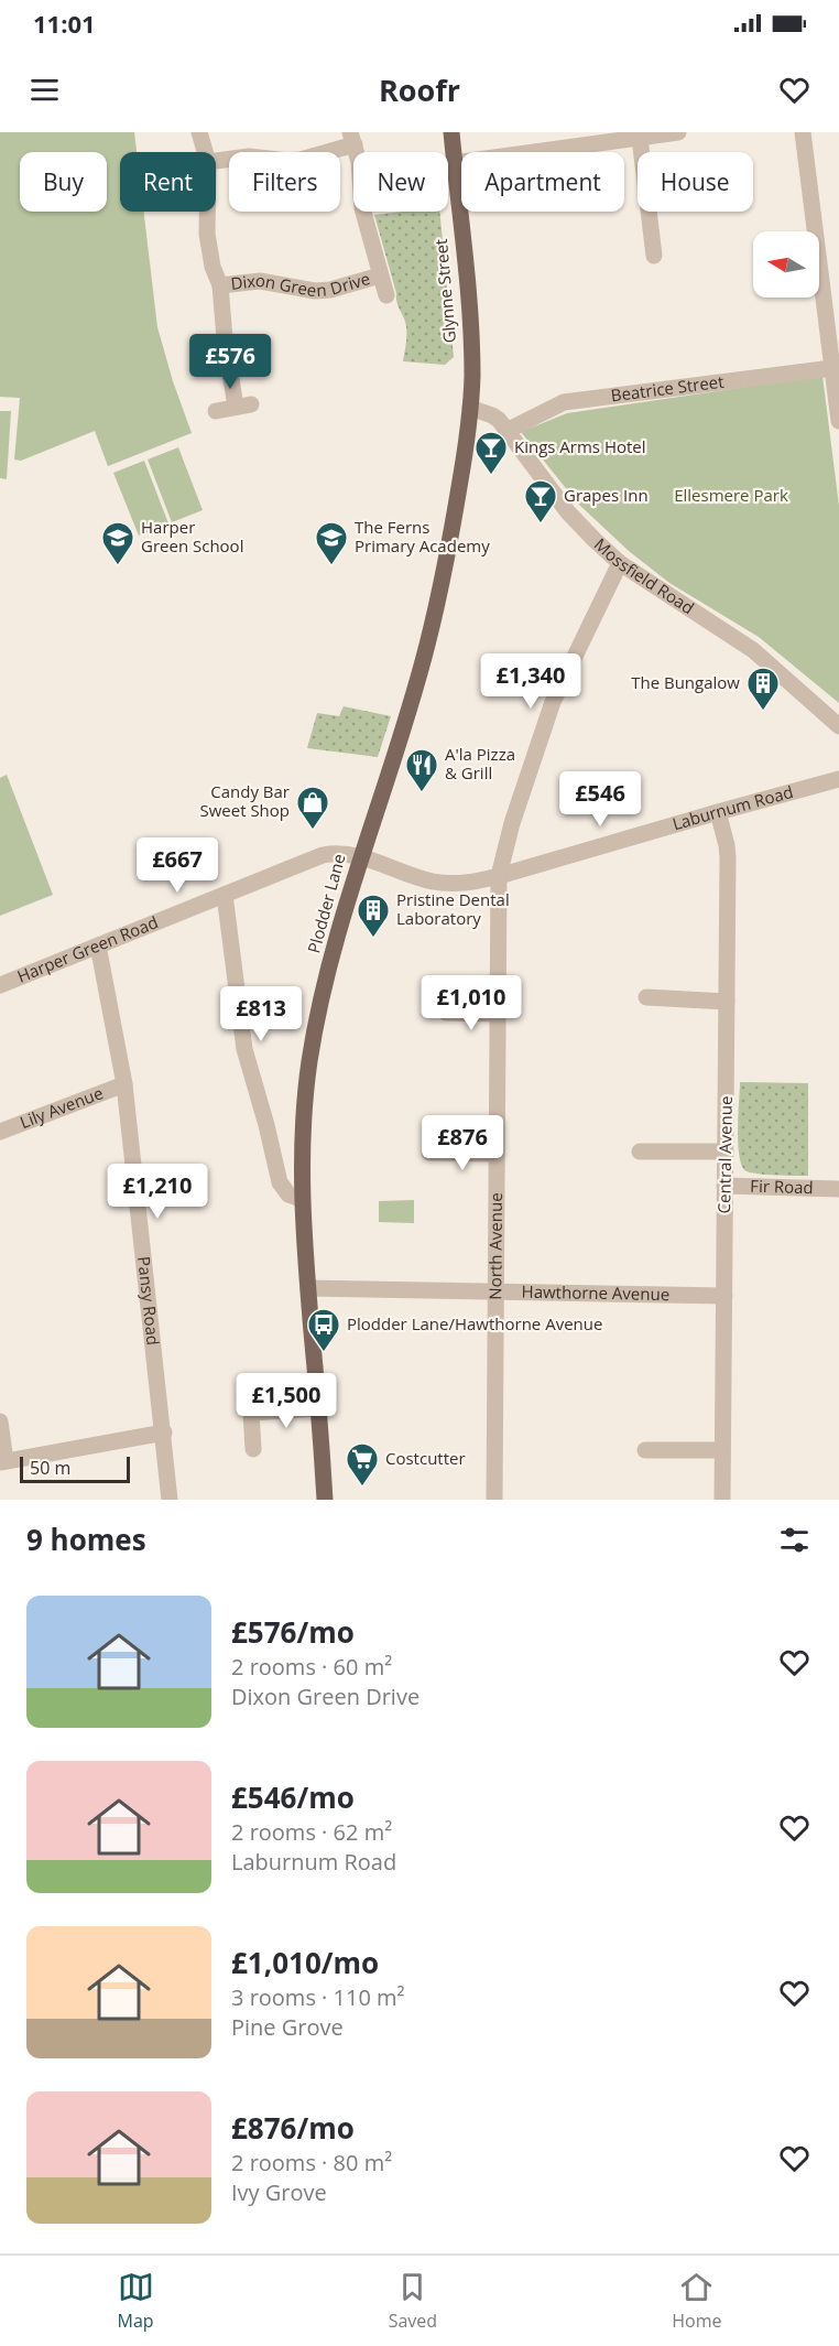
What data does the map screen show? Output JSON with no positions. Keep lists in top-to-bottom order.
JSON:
{
  "streets": {
    "main road": ["Glynne Street", "Plodder Lane"],
    "street": [
      "Dixon Green Drive",
      "Beatrice Street",
      "Mossfield Road",
      "Laburnum Road",
      "Harper Green Road",
      "Lily Avenue",
      "Central Avenue",
      "Fir Road",
      "North Avenue",
      "Hawthorne Avenue",
      "Pansy Road"
    ]
  },
  "crossings": [
    ["Glynne Street", "Mossfield Road"],
    ["Glynne Street", "Plodder Lane"],
    ["Beatrice Street", "Mossfield Road"],
    ["Mossfield Road", "Plodder Lane"],
    ["Mossfield Road", "North Avenue"],
    ["Laburnum Road", "Plodder Lane"],
    ["Laburnum Road", "Harper Green Road"],
    ["Laburnum Road", "Central Avenue"],
    ["Laburnum Road", "North Avenue"],
    ["Plodder Lane", "Harper Green Road"],
    ["Plodder Lane", "Hawthorne Avenue"],
    ["Harper Green Road", "Pansy Road"],
    ["Lily Avenue", "Pansy Road"],
    ["Central Avenue", "Fir Road"],
    ["Central Avenue", "Hawthorne Avenue"],
    ["North Avenue", "Hawthorne Avenue"]
  ],
  "parks": ["Ellesmere Park"],
  "places": {
    "bar": ["Kings Arms Hotel", "Grapes Inn"],
    "school or university": ["Harper Green School", "The Ferns Primary Academy"],
    "building": ["The Bungalow", "Pristine Dental Laboratory"],
    "restaurant": ["A'la Pizza & Grill"],
    "shop": ["Candy Bar Sweet Shop"],
    "bus stop": ["Plodder Lane/Hawthorne Avenue"],
    "supermarket": ["Costcutter"]
  },
  "scale_bar": "50 m",
  "north": "left",
  "page": {
    "status": "11:01",
    "header": "Roofr",
    "chip": [
      "Buy",
      "Rent",
      "Filters",
      "New",
      "Apartment",
      "House"
    ],
    "price": [
      "£576",
      "£1,340",
      "£546",
      "£667",
      "£1,010",
      "£813",
      "£876",
      "£1,210",
      "£1,500"
    ],
    "scale": "50 m",
    "heading": "9 homes",
    "list": [
      {
        "name": "£576/mo",
        "note": "2 rooms · 60 m² · Dixon Green Drive"
      },
      {
        "name": "£546/mo",
        "note": "2 rooms · 62 m² · Laburnum Road"
      },
      {
        "name": "£1,010/mo",
        "note": "3 rooms · 110 m² · Pine Grove"
      },
      {
        "name": "£876/mo",
        "note": "2 rooms · 80 m² · Ivy Grove"
      }
    ],
    "tabs": ["Map", "Saved", "Home"]
  }
}
